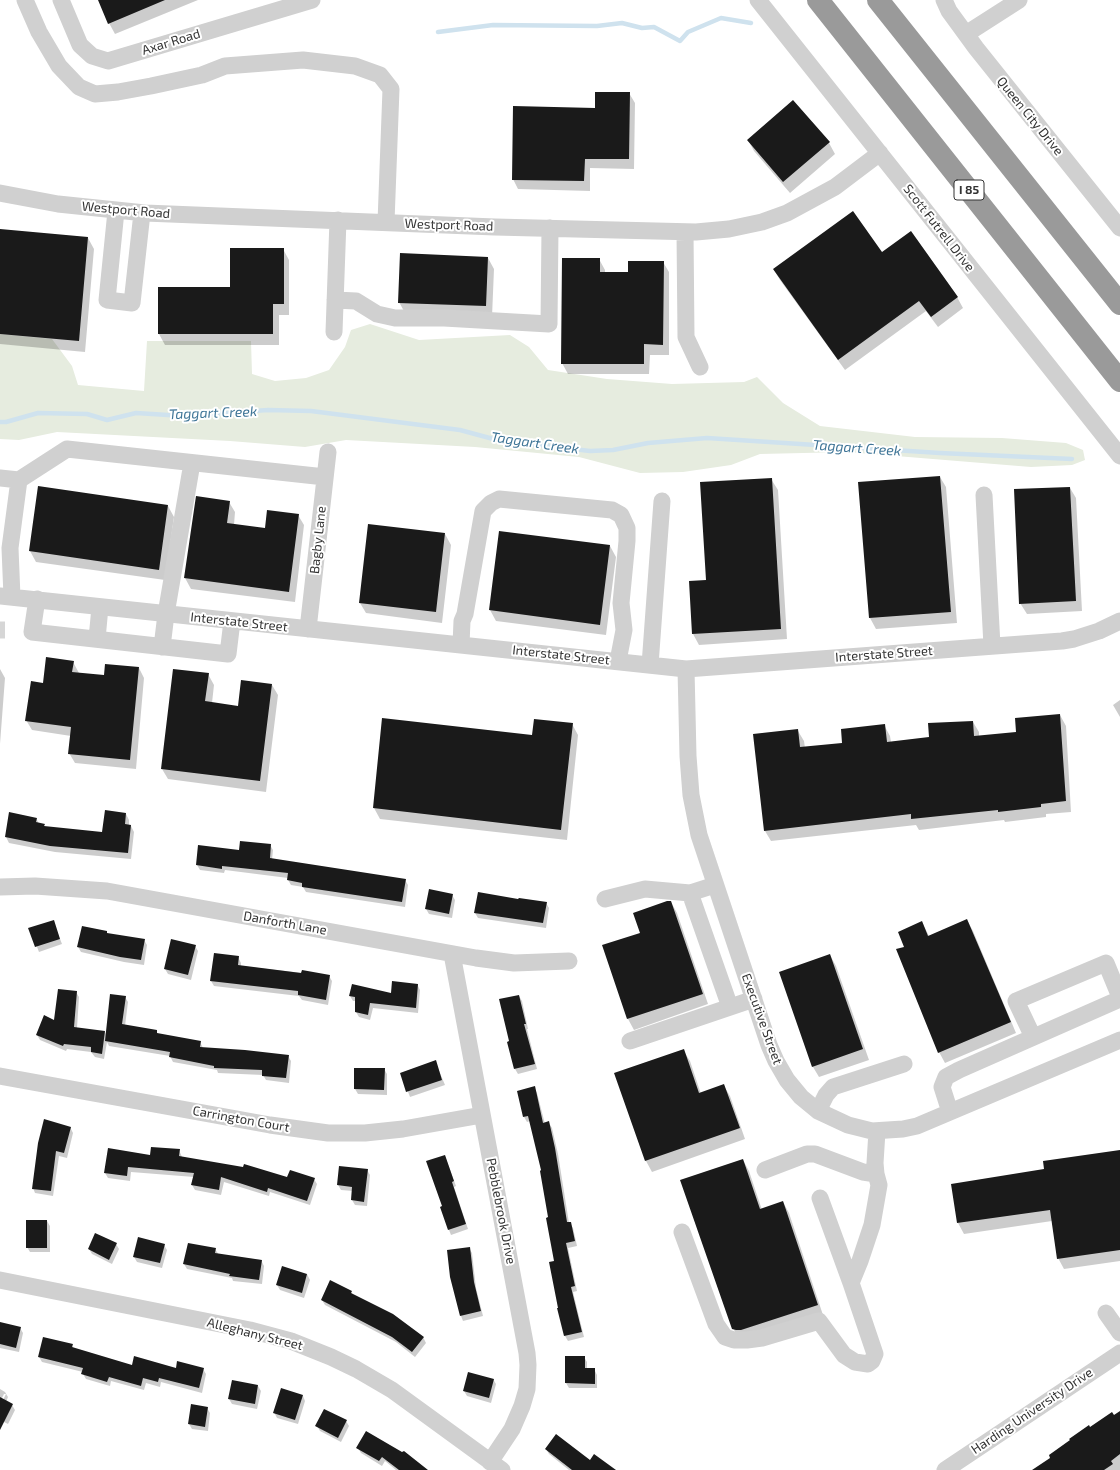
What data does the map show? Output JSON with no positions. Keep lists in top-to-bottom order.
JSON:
{
  "streets": {
    "highway": ["I 85"],
    "street": [
      "Axar Road",
      "Queen City Drive",
      "Westport Road",
      "Scott Futrell Drive",
      "Bagby Lane",
      "Interstate Street",
      "Danforth Lane",
      "Executive Street",
      "Carrington Court",
      "Pebblebrook Drive",
      "Alleghany Street",
      "Harding University Drive"
    ]
  },
  "crossings": [
    ["Westport Road", "Scott Futrell Drive"],
    ["Bagby Lane", "Interstate Street"],
    ["Interstate Street", "Executive Street"],
    ["Danforth Lane", "Pebblebrook Drive"],
    ["Carrington Court", "Pebblebrook Drive"],
    ["Pebblebrook Drive", "Alleghany Street"]
  ],
  "water": ["Taggart Creek"]
}
